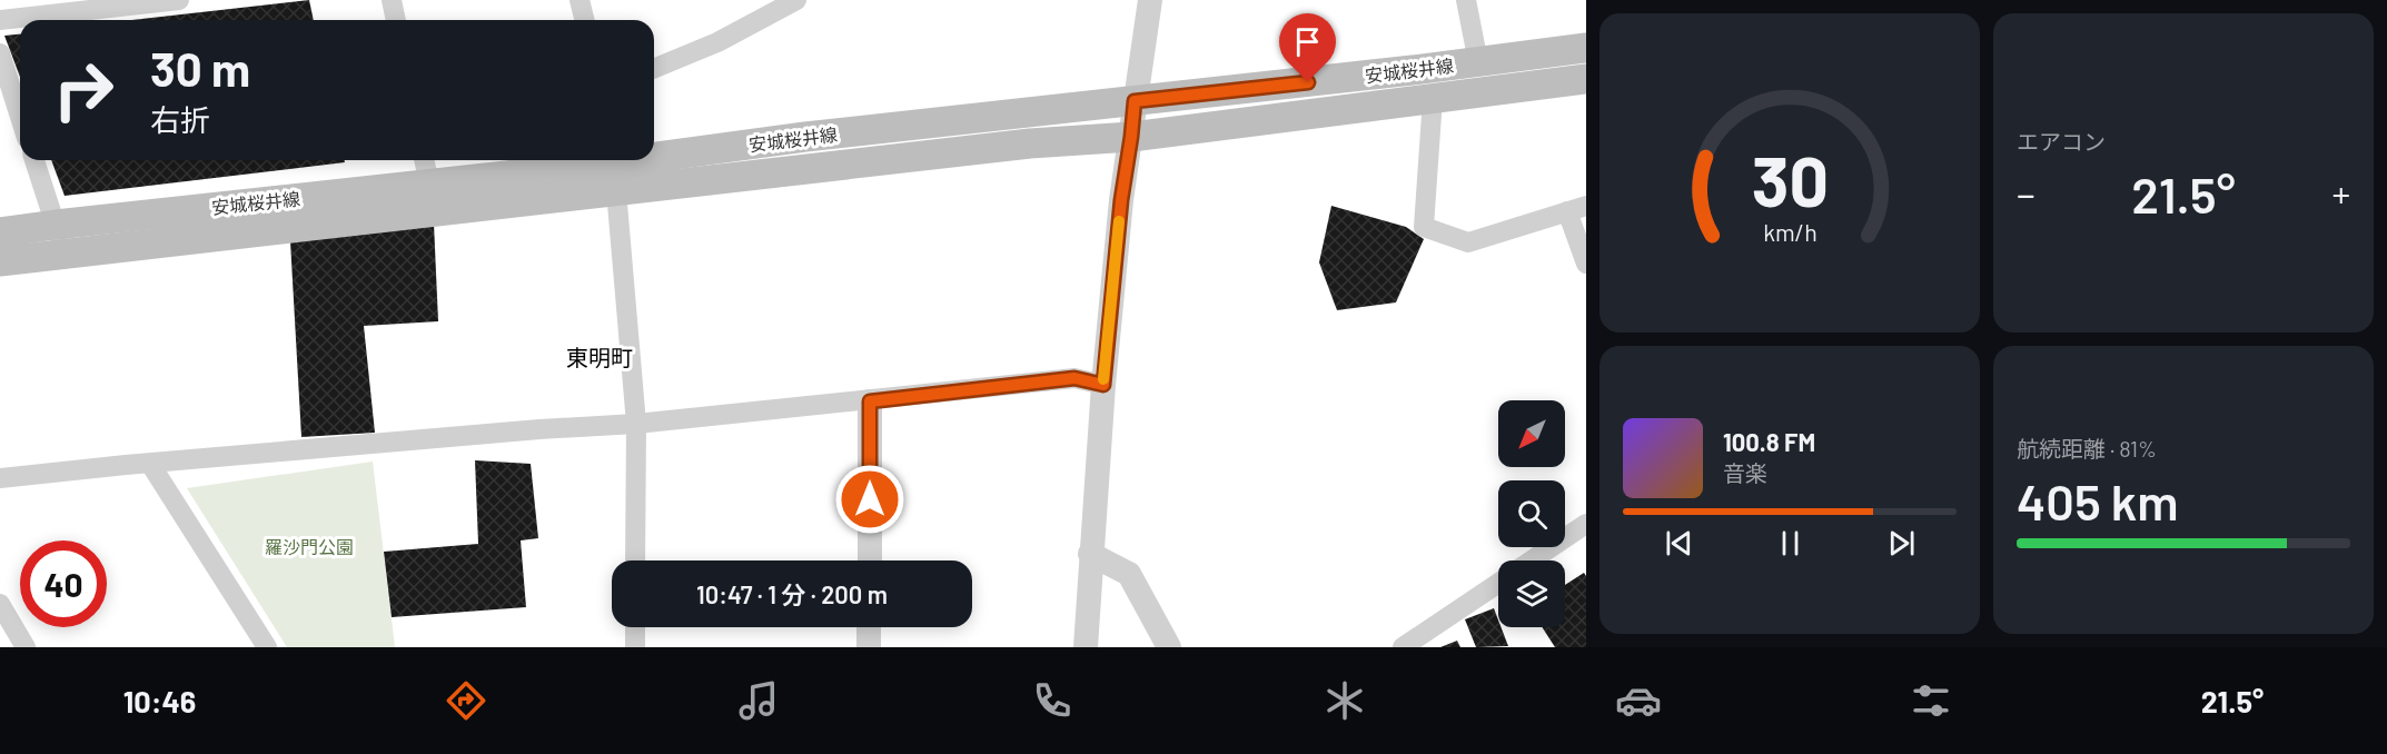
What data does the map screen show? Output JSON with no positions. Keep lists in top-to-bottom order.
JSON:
{
  "streets": {
    "main road": ["安城桜井線"]
  },
  "districts": ["東明町"],
  "parks": ["羅沙門公園"],
  "north": "bottom left",
  "page": {
    "tile": [
      "エアコン",
      ["航続距離 · 81%", "405 km"]
    ],
    "turn": ["30 m", "右折"],
    "heat": ["−", "21.5°", "+"],
    "song": ["100.8 FM", "音楽"],
    "limit": "40",
    "trip": "10:47 · 1 分 · 200 m",
    "tabs": ["10:46", "21.5°"],
    "gauge": ["30", "km/h"]
  }
}
